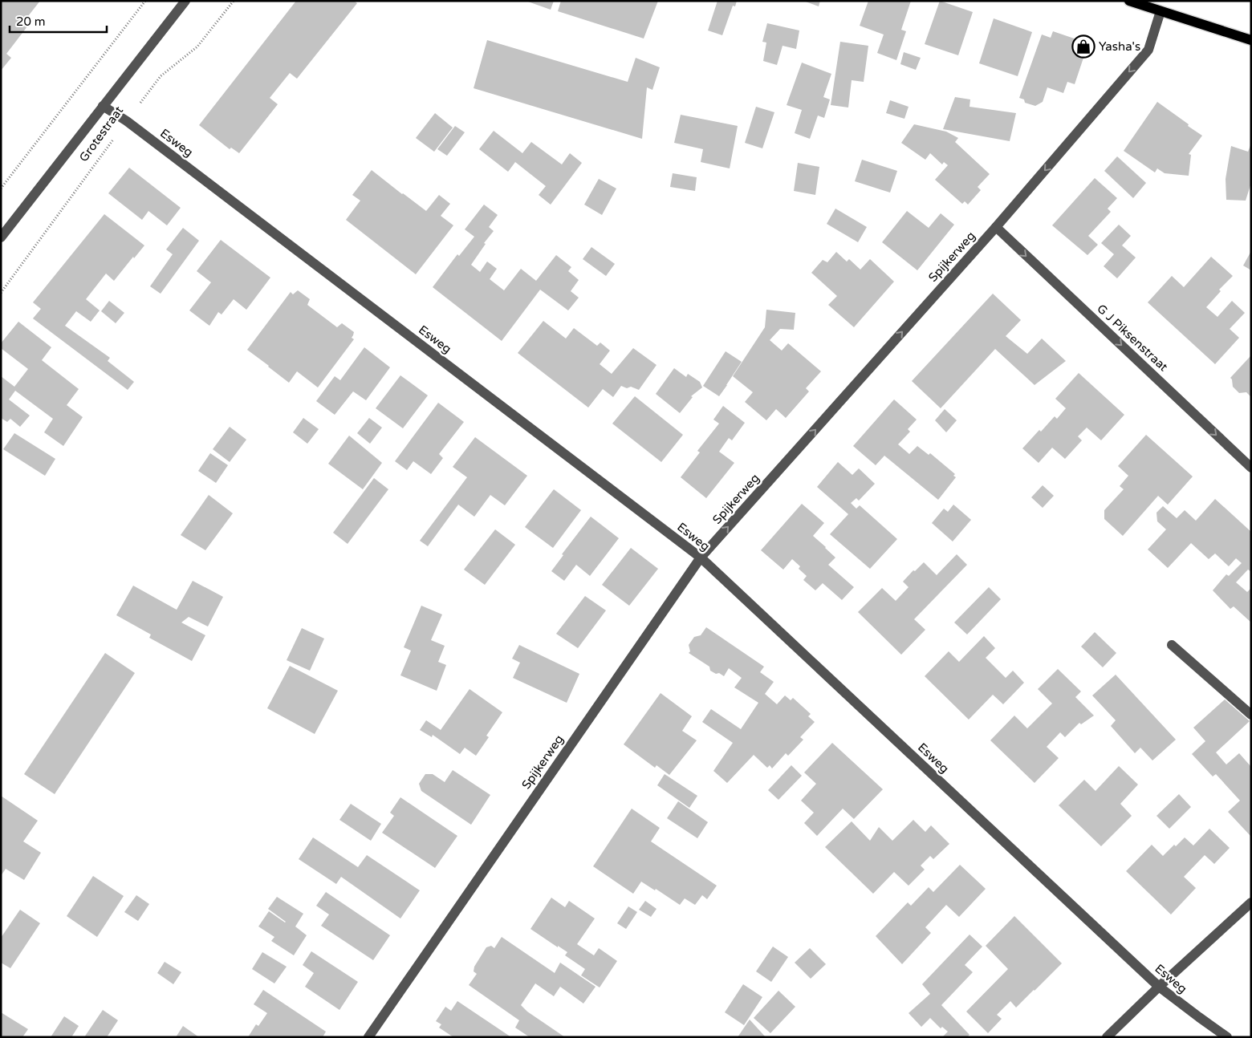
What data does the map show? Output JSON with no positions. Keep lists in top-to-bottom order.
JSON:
{
  "streets": {
    "street": [
      "Grotestraat",
      "Esweg",
      "Spijkerweg",
      "G J Piksenstraat"
    ]
  },
  "crossings": [
    ["Grotestraat", "Esweg"],
    ["Esweg", "Spijkerweg"],
    ["Spijkerweg", "G J Piksenstraat"]
  ],
  "one_way": ["G J Piksenstraat"],
  "places": {
    "shop": ["Yasha's"]
  },
  "scale_bar": "20 m"
}
